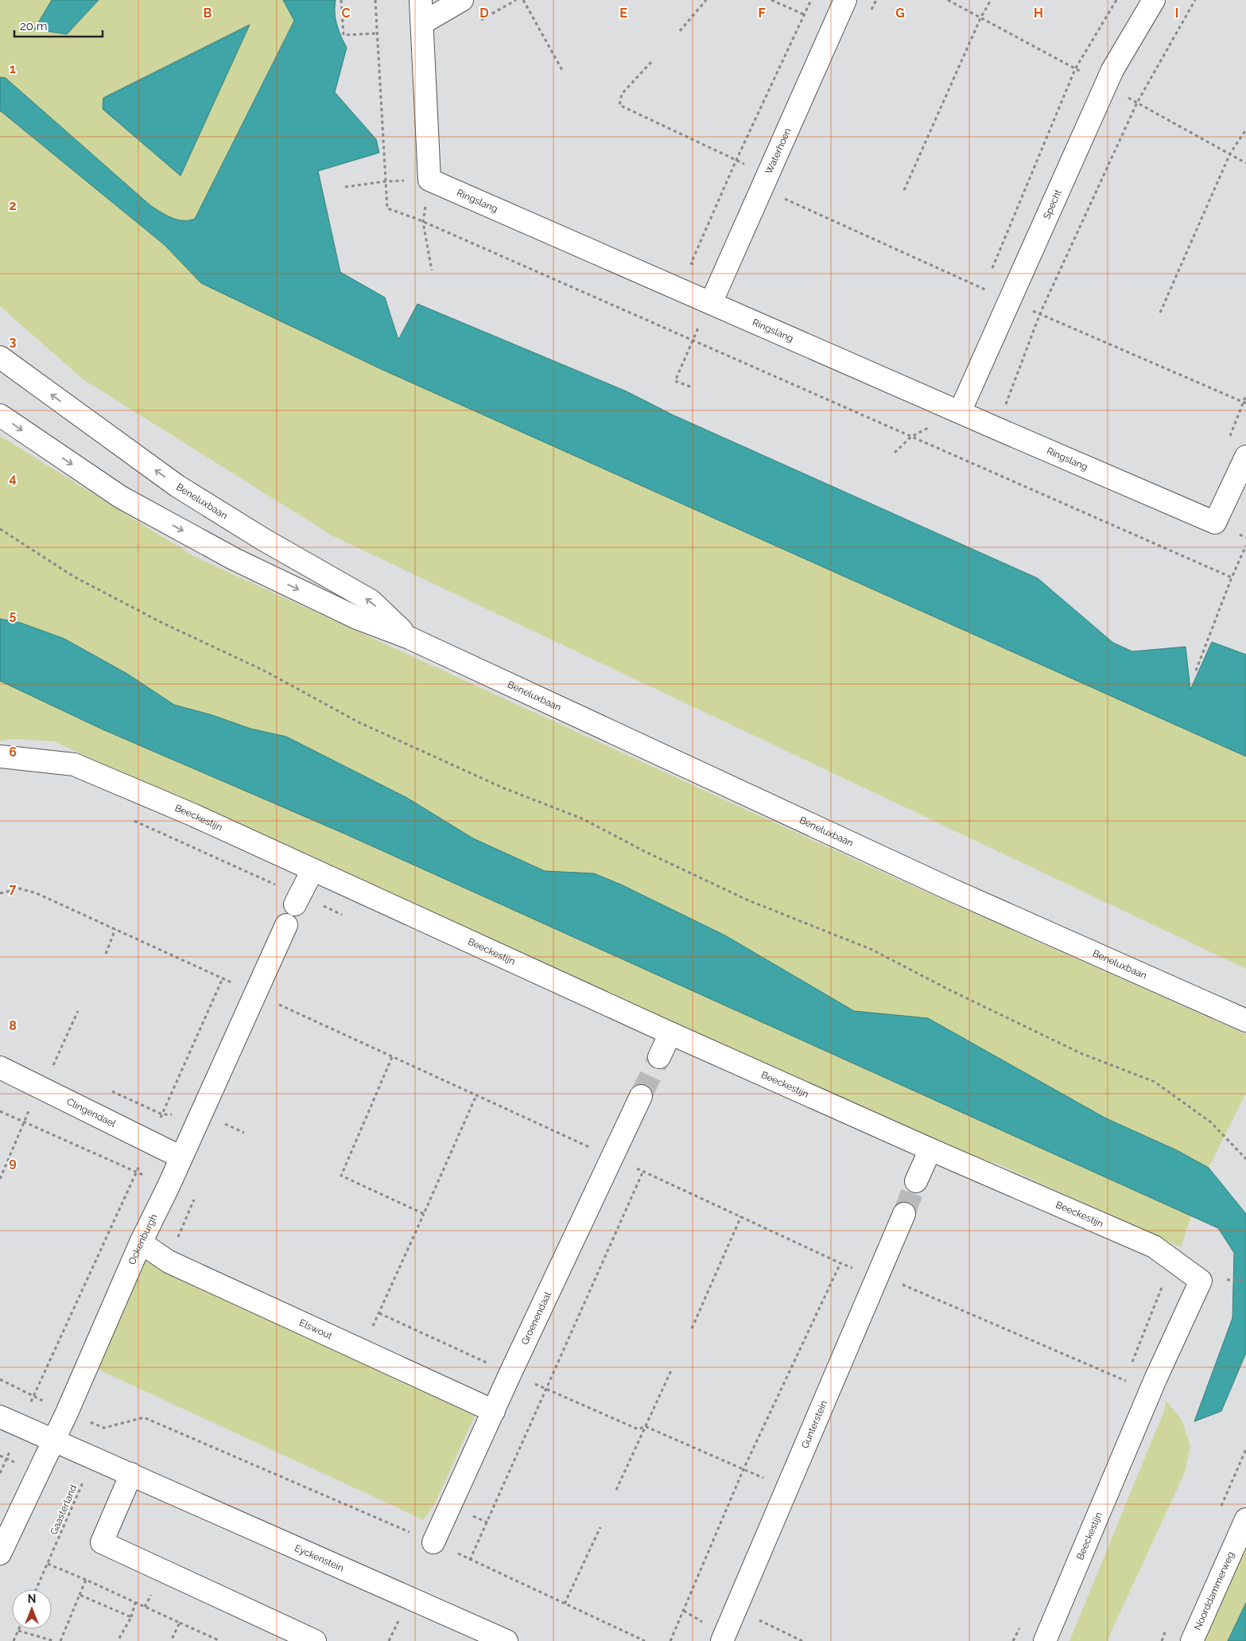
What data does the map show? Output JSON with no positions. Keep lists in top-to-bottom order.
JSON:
{
  "streets": {
    "street": [
      "Waterhoen",
      "Ringslang",
      "Specht",
      "Beneluxbaan",
      "Beeckestijn",
      "Clingendael",
      "Ockenburgh",
      "Groenendaal",
      "Elswout",
      "Gunterstein",
      "Eyckenstein",
      "Noorddammerweg"
    ],
    "path": ["Gaasterland"]
  },
  "crossings": [
    ["Waterhoen", "Ringslang"],
    ["Ringslang", "Specht"],
    ["Clingendael", "Ockenburgh"],
    ["Ockenburgh", "Elswout"],
    ["Ockenburgh", "Eyckenstein"],
    ["Groenendaal", "Elswout"],
    ["Gaasterland", "Eyckenstein"]
  ],
  "scale_bar": "20 m",
  "north": "top",
  "grid": {
    "columns": [
      "B",
      "C",
      "D",
      "E",
      "F",
      "G",
      "H",
      "I"
    ],
    "rows": [
      "1",
      "2",
      "3",
      "4",
      "5",
      "6",
      "7",
      "8",
      "9"
    ]
  }
}
